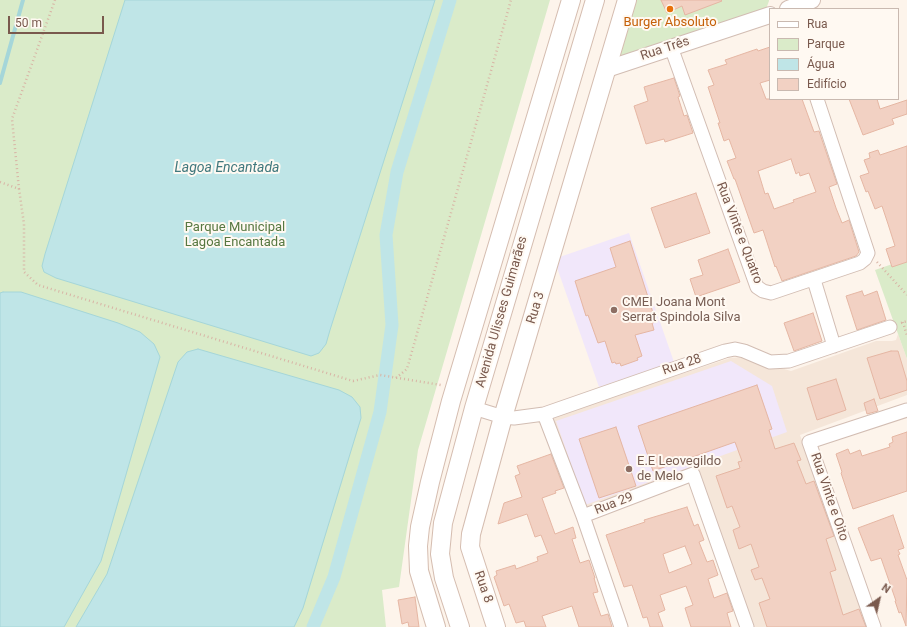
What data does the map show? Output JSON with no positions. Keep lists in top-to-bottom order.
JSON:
{
  "streets": {
    "main road": ["Rua 3", "Avenida Ulisses Guimarães", "Rua 8"],
    "street": [
      "Rua Três",
      "Rua Vinte e Quatro",
      "Rua 28",
      "Rua Vinte e Oito",
      "Rua 29"
    ]
  },
  "crossings": [
    ["Rua Três", "Rua Vinte e Quatro"],
    ["Rua Três", "Rua 3"],
    ["Rua 3", "Rua 28"],
    ["Rua 3", "Rua 8"],
    ["Avenida Ulisses Guimarães", "Rua 28"]
  ],
  "water": ["Lagoa Encantada"],
  "parks": ["Parque Municipal Lagoa Encantada"],
  "places": ["Burger Absoluto", "CMEI Joana Mont Serrat Spindola Silva", "E.E Leovegildo de Melo"],
  "legend": [
    "Rua",
    "Parque",
    "Água",
    "Edifício"
  ],
  "scale_bar": "50 m",
  "north": "top right"
}
